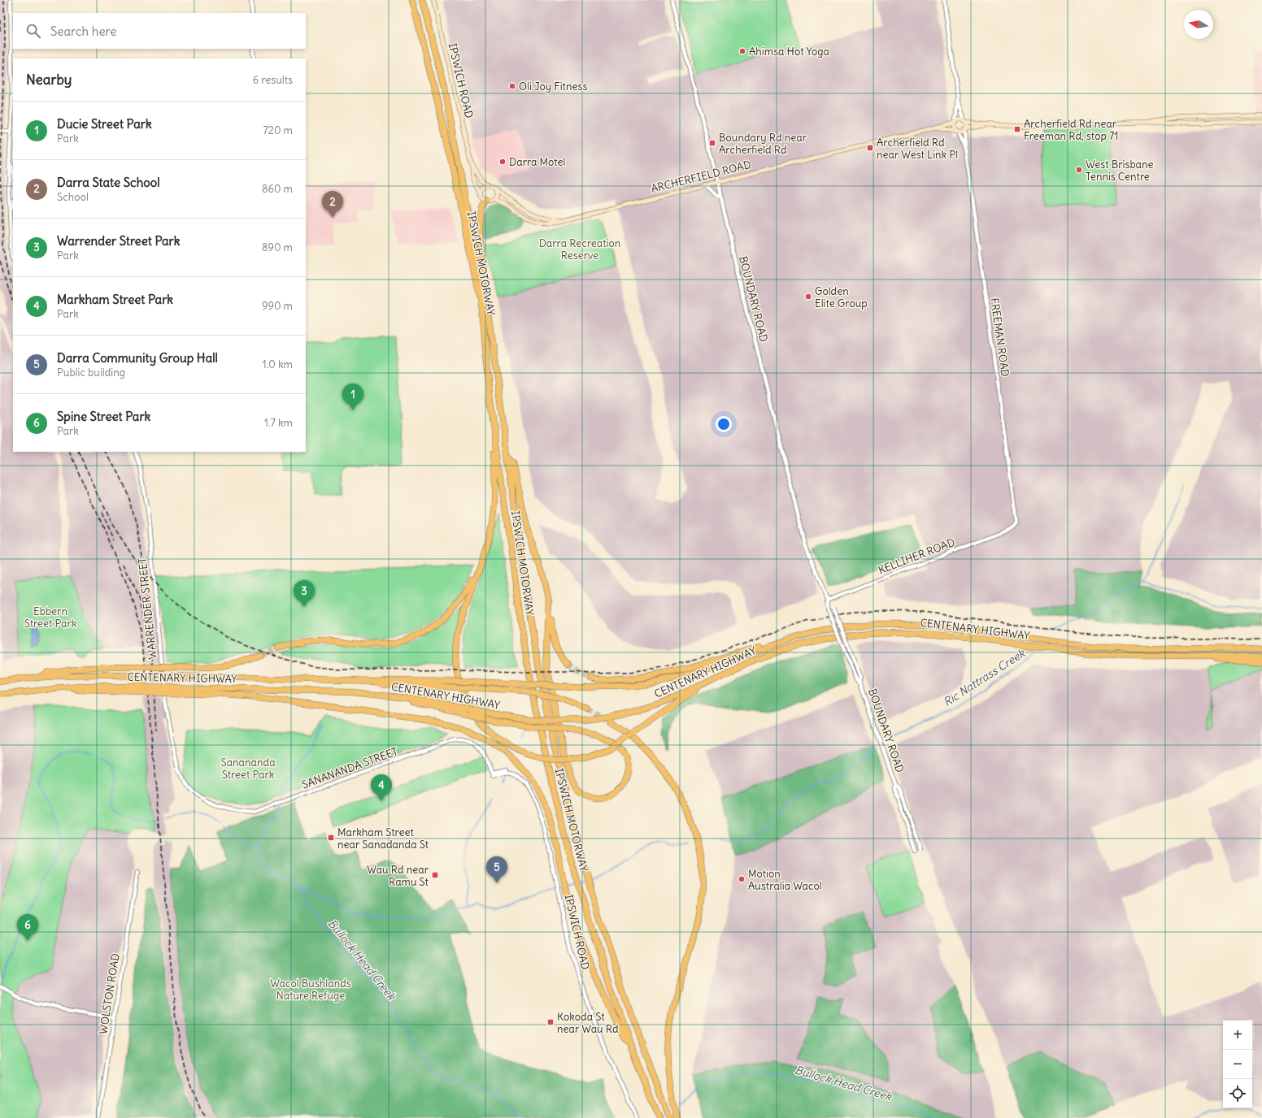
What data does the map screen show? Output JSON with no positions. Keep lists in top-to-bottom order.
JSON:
{
  "streets": {
    "highway": ["IPSWICH MOTORWAY", "CENTENARY HIGHWAY"],
    "main road": ["IPSWICH ROAD", "ARCHERFIELD ROAD"],
    "street": [
      "BOUNDARY ROAD",
      "FREEMAN ROAD",
      "KELLIHER ROAD",
      "WARRENDER STREET",
      "SANANANDA STREET",
      "WOLSTON ROAD"
    ]
  },
  "crossings": [
    ["IPSWICH ROAD", "ARCHERFIELD ROAD"],
    ["IPSWICH ROAD", "SANANANDA STREET"],
    ["ARCHERFIELD ROAD", "BOUNDARY ROAD"],
    ["ARCHERFIELD ROAD", "FREEMAN ROAD"],
    ["BOUNDARY ROAD", "KELLIHER ROAD"],
    ["FREEMAN ROAD", "KELLIHER ROAD"],
    ["WARRENDER STREET", "SANANANDA STREET"]
  ],
  "water": ["Ric Nattrass Creek", "Bullock Head Creek"],
  "parks": [
    "Darra Recreation Reserve",
    "Ebbern Street Park",
    "Sanananda Street Park",
    "Wacol Bushlands Nature Refuge"
  ],
  "places": {
    "other": [
      "Ahimsa Hot Yoga",
      "Oli Joy Fitness",
      "Darra Motel",
      "West Brisbane Tennis Centre",
      "Golden Elite Group",
      "Motion Australia Wacol"
    ],
    "transit": [
      "Archerfield Rd near Freeman Rd, stop 71",
      "Boundary Rd near Archerfield Rd",
      "Archerfield Rd near West Link Pl",
      "Markham Street near Sanadanda St",
      "Wau Rd near Ramu St",
      "Kokoda St near Wau Rd"
    ]
  },
  "north": "left",
  "page": {
    "search": "Search here",
    "heading": ["Nearby", "6 results"],
    "list": [
      {
        "mark": "1",
        "name": "Ducie Street Park",
        "note": "Park",
        "value": "720 m"
      },
      {
        "mark": "2",
        "name": "Darra State School",
        "note": "School",
        "value": "860 m"
      },
      {
        "mark": "3",
        "name": "Warrender Street Park",
        "note": "Park",
        "value": "890 m"
      },
      {
        "mark": "4",
        "name": "Markham Street Park",
        "note": "Park",
        "value": "990 m"
      },
      {
        "mark": "5",
        "name": "Darra Community Group Hall",
        "note": "Public building",
        "value": "1.0 km"
      },
      {
        "mark": "6",
        "name": "Spine Street Park",
        "note": "Park",
        "value": "1.7 km"
      }
    ],
    "pins": [
      "2",
      "1",
      "3",
      "4",
      "5",
      "6"
    ],
    "map_buttons": ["+", "−"]
  }
}
